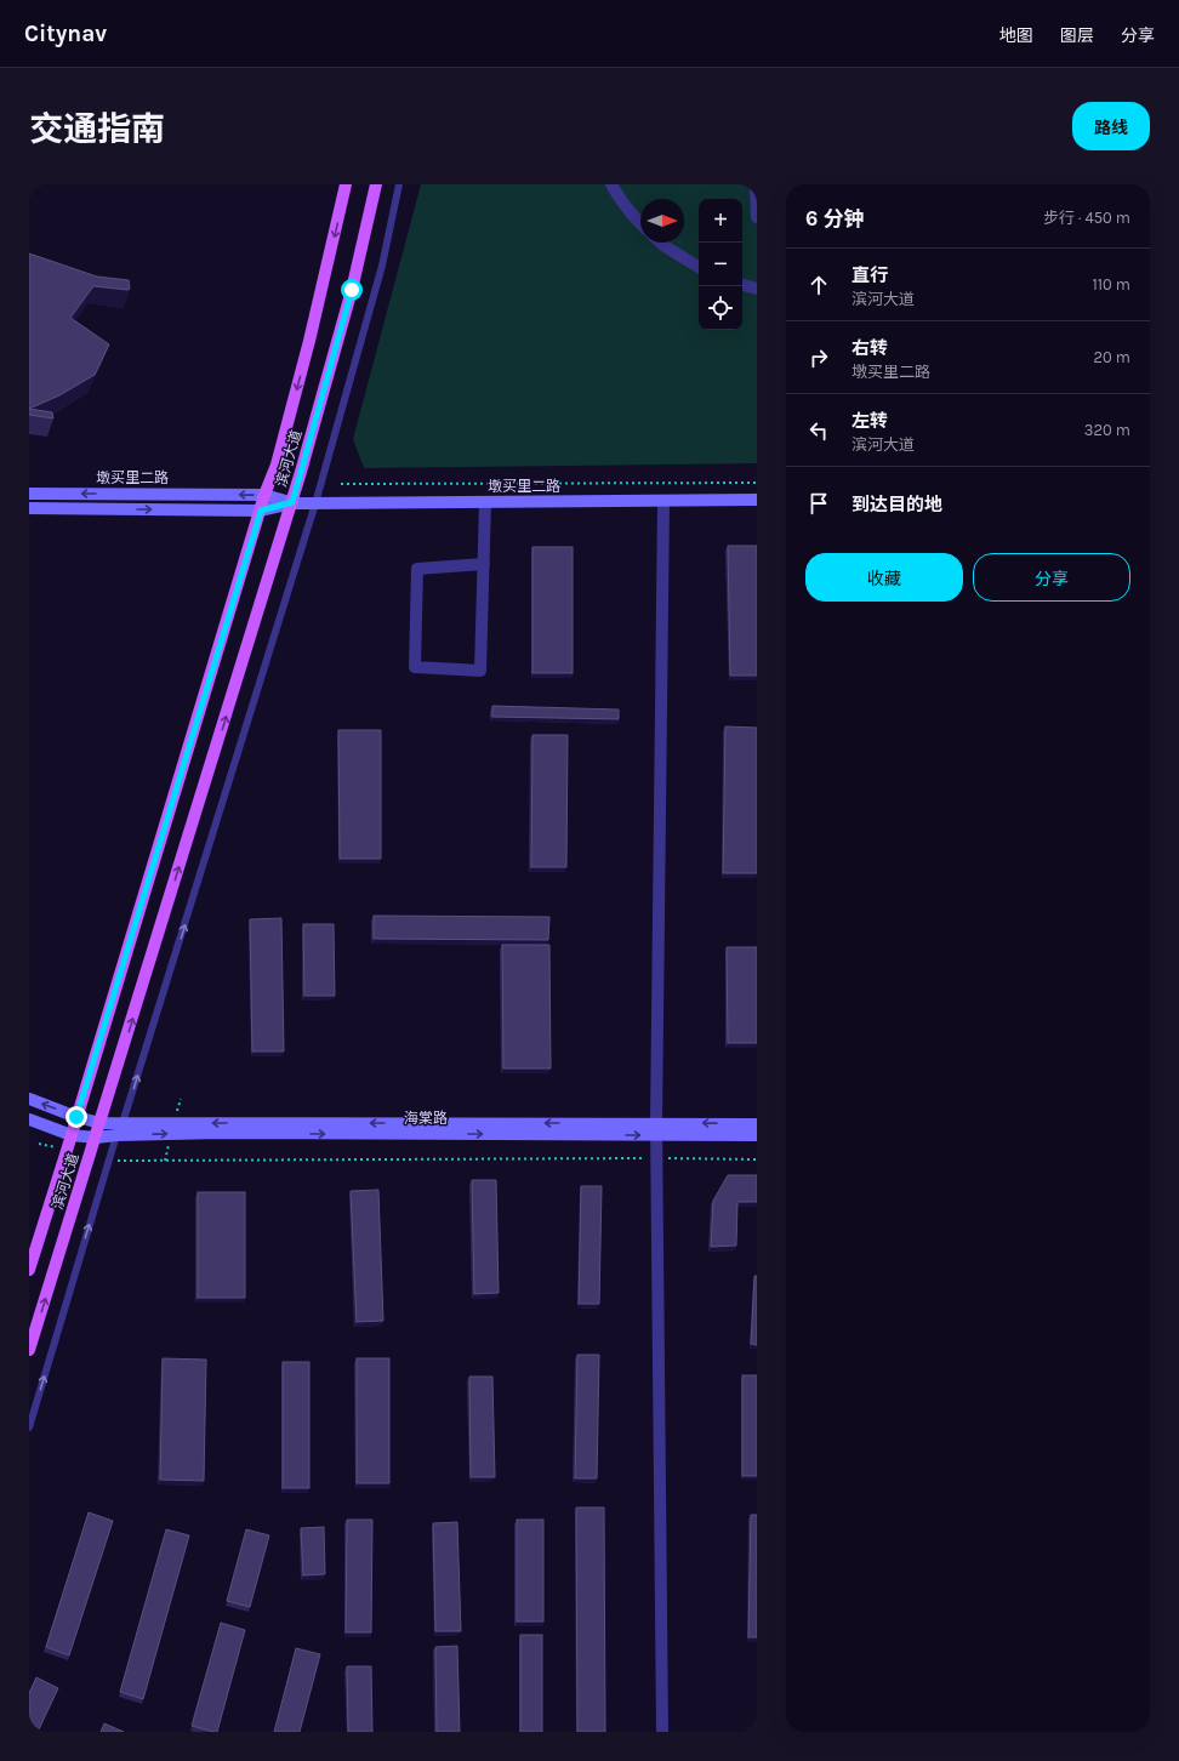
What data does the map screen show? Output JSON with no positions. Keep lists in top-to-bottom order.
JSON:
{
  "streets": {
    "main road": ["滨河大道"],
    "street": ["墩买里二路", "海棠路"]
  },
  "crossings": [
    ["滨河大道", "墩买里二路"],
    ["滨河大道", "海棠路"]
  ],
  "north": "right",
  "page": {
    "header": "Citynav",
    "nav": ["地图", "图层", "分享"],
    "title": "交通指南",
    "buttons": [
      "路线",
      ["收藏", "分享"]
    ],
    "heading": ["6 分钟", "步行 · 450 m"],
    "map_buttons": ["+", "−"],
    "list": [
      ["直行", "滨河大道", "110 m"],
      ["右转", "墩买里二路", "20 m"],
      ["左转", "滨河大道", "320 m"],
      "到达目的地"
    ]
  }
}
